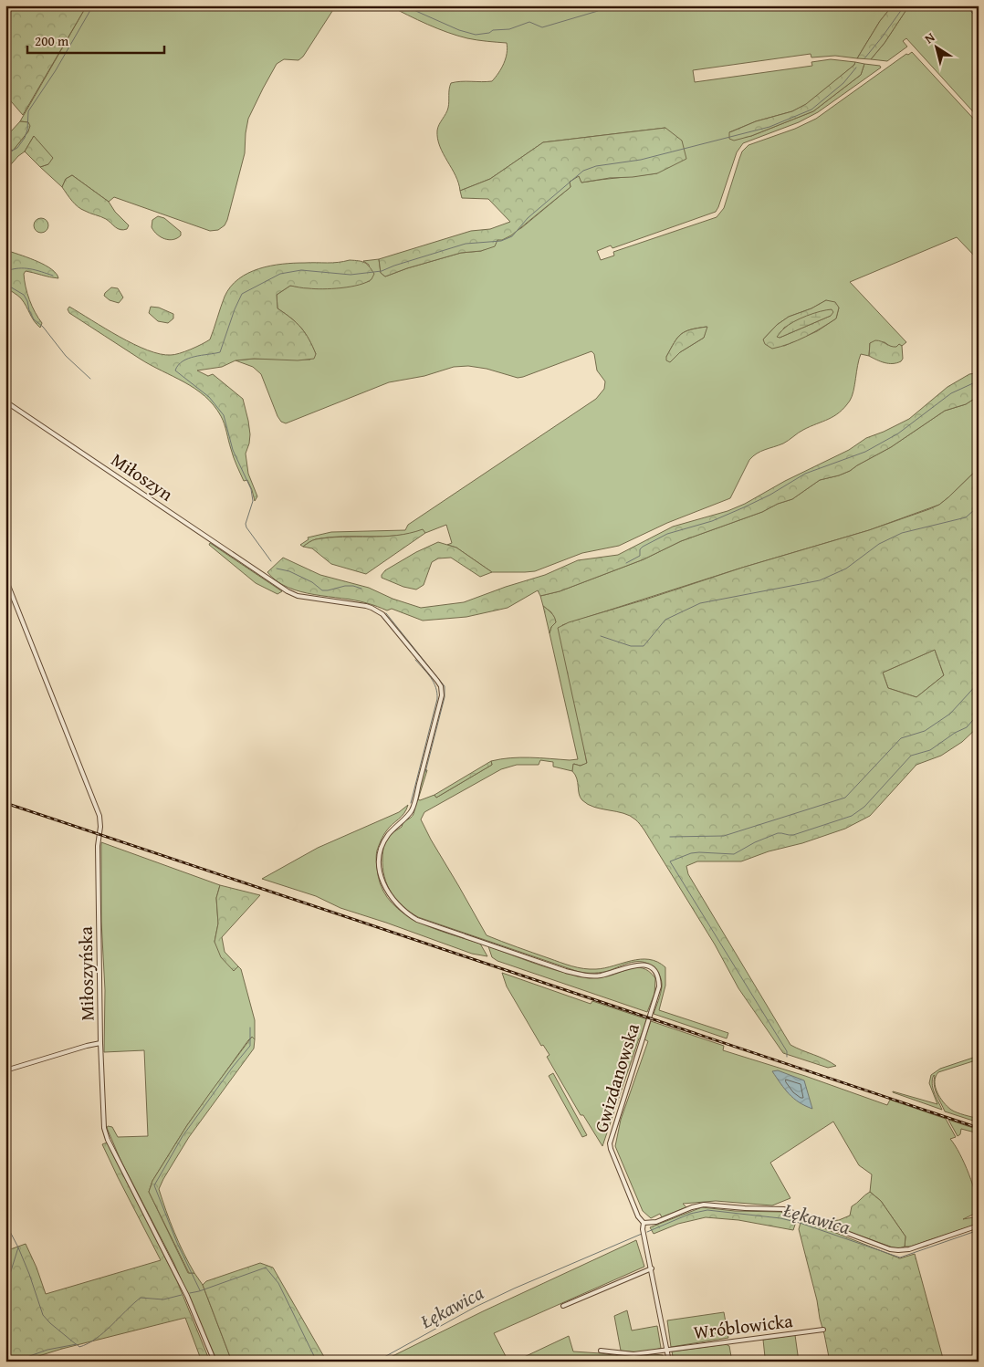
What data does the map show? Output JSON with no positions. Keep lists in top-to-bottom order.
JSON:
{
  "streets": {
    "street": [
      "Miłoszyn",
      "Miłoszyńska",
      "Gwizdanowska",
      "Wróblowicka"
    ]
  },
  "crossings": [
    ["Miłoszyn", "Gwizdanowska"]
  ],
  "water": ["Łękawica"],
  "scale_bar": "200 m",
  "north": "top left"
}
